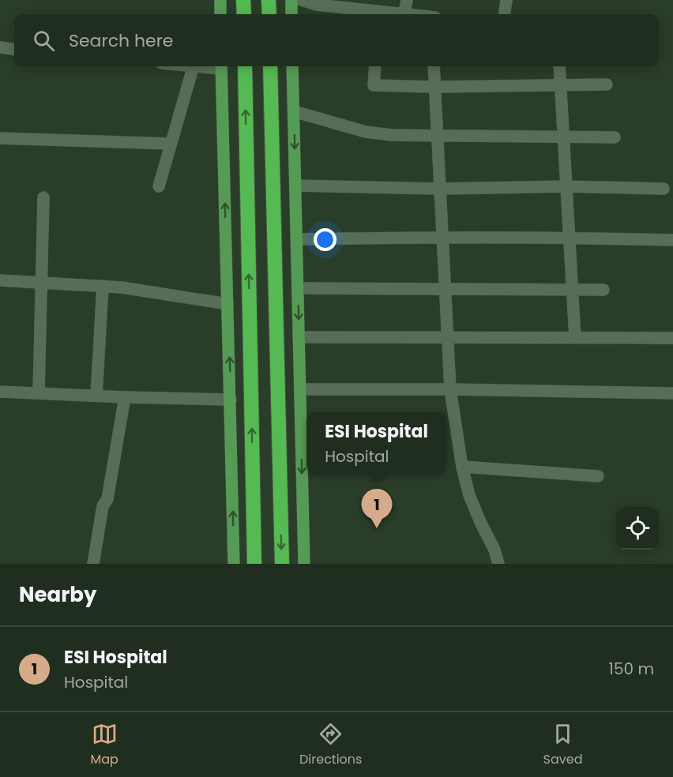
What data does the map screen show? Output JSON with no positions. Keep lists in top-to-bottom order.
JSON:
{
  "page": {
    "search": "Search here",
    "popup": ["ESI Hospital", "Hospital"],
    "pins": "1",
    "heading": "Nearby",
    "list": [
      {
        "mark": "1",
        "name": "ESI Hospital",
        "note": "Hospital",
        "value": "150 m"
      }
    ],
    "nav": ["Map", "Directions", "Saved"]
  }
}
